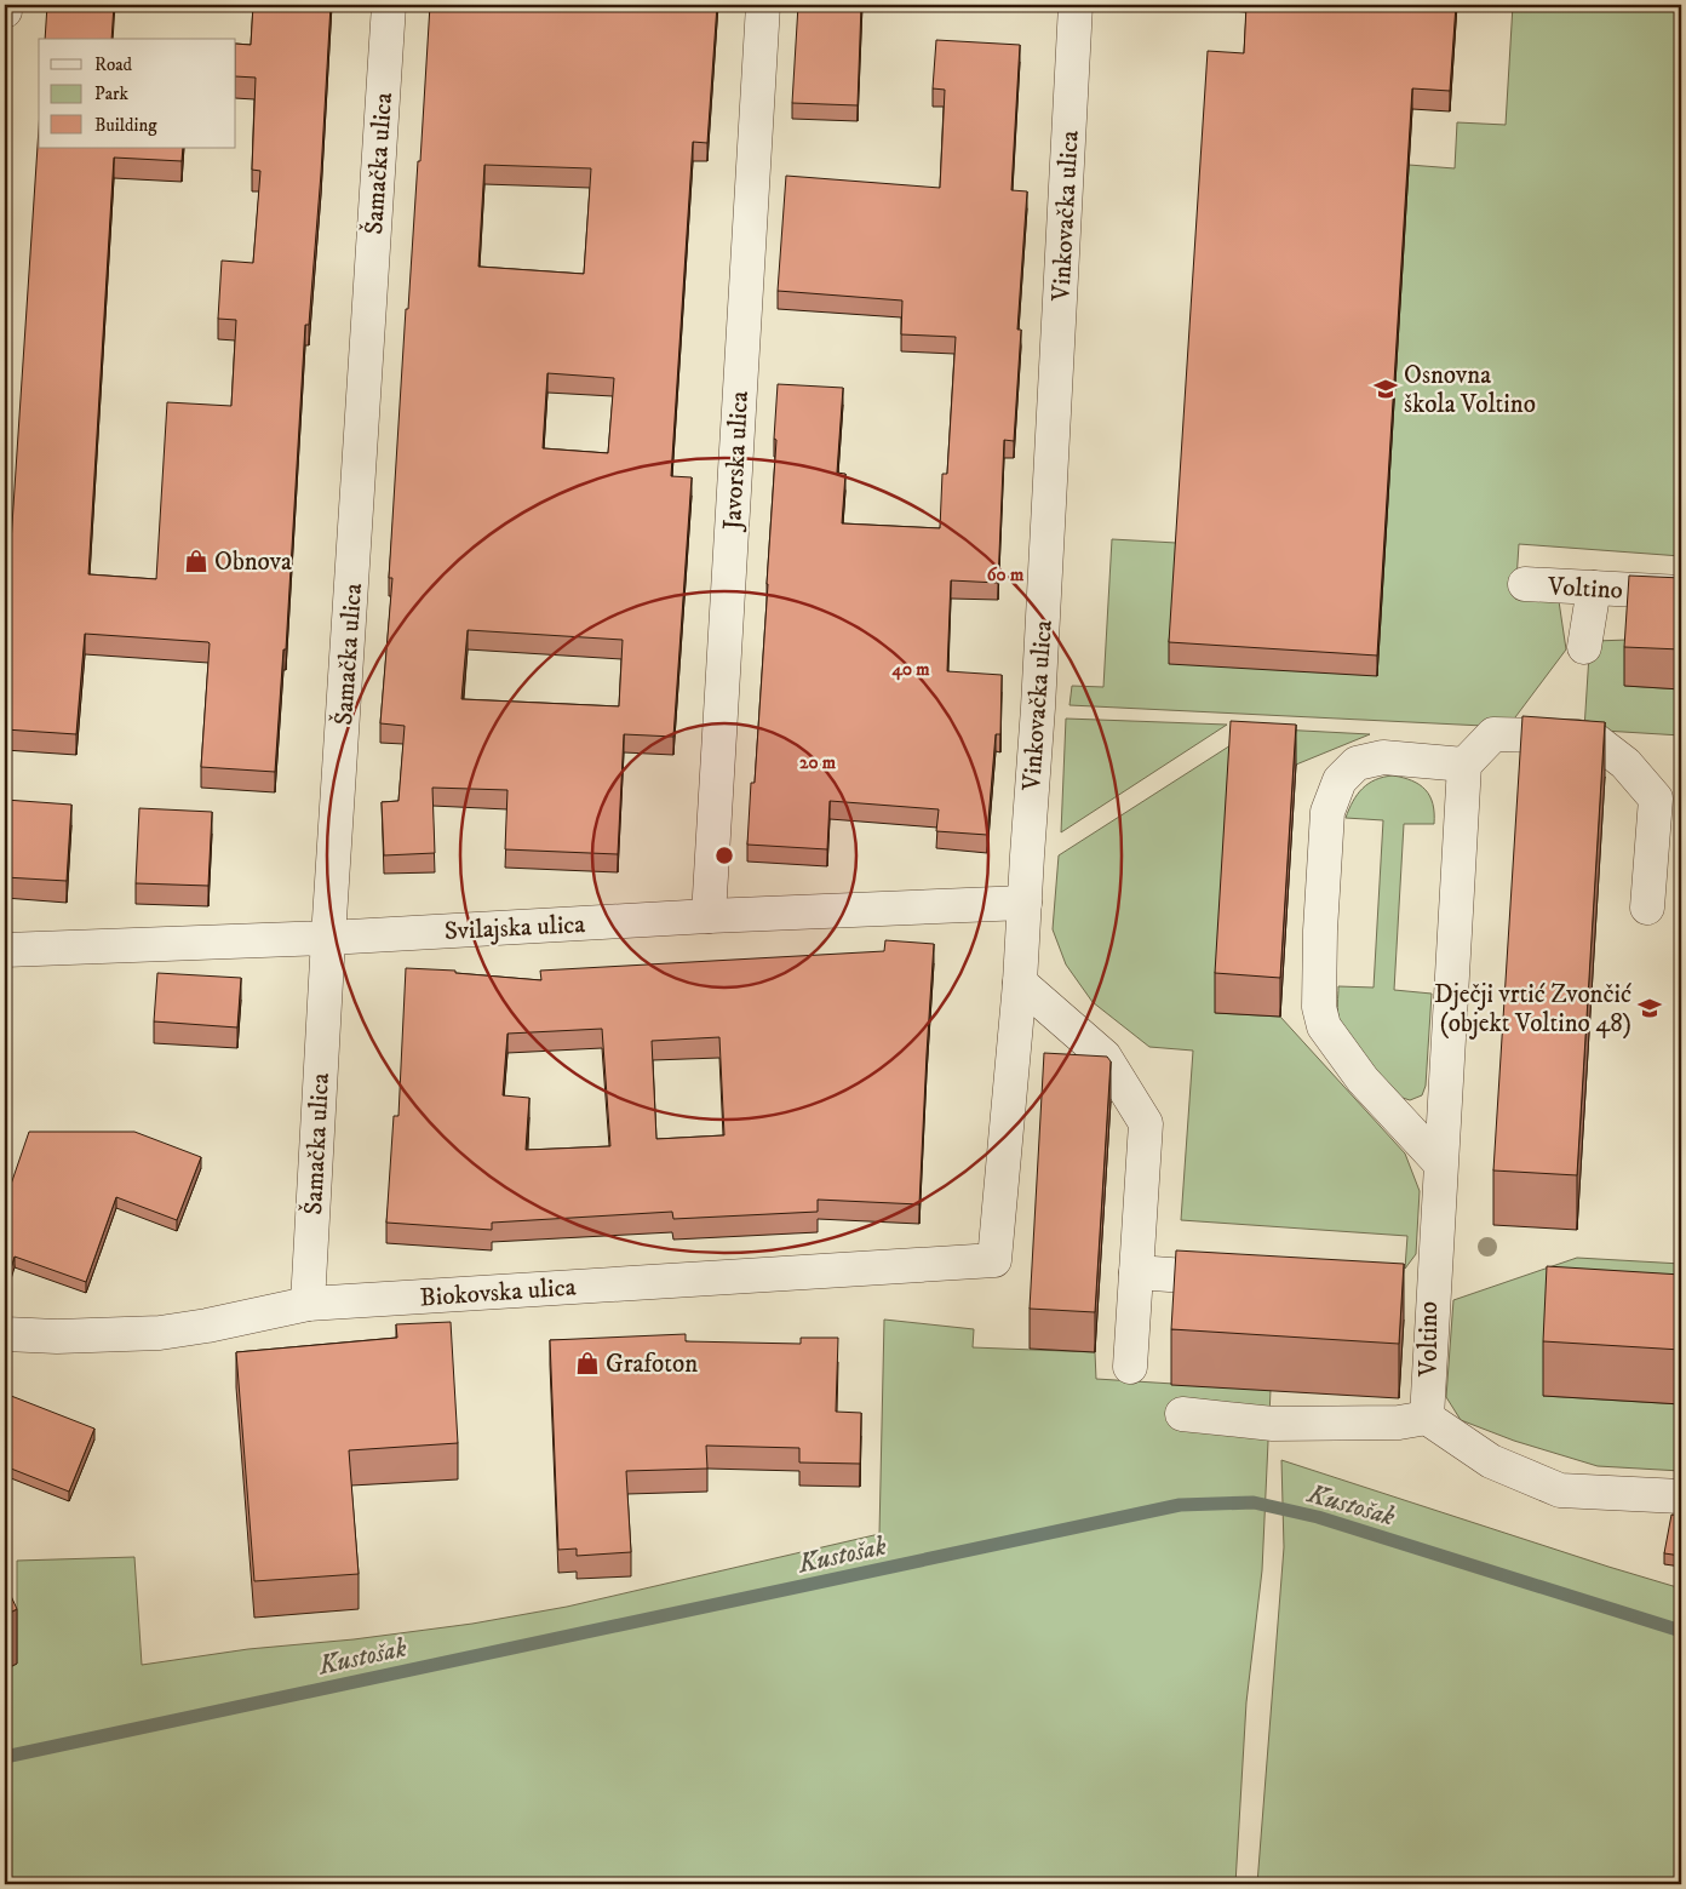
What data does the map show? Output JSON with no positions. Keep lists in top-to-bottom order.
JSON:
{
  "streets": {
    "street": [
      "Šamačka ulica",
      "Vinkovačka ulica",
      "Javorska ulica",
      "Voltino",
      "Svilajska ulica",
      "Biokovska ulica"
    ]
  },
  "crossings": [
    ["Šamačka ulica", "Svilajska ulica"],
    ["Šamačka ulica", "Biokovska ulica"],
    ["Vinkovačka ulica", "Svilajska ulica"],
    ["Vinkovačka ulica", "Biokovska ulica"],
    ["Javorska ulica", "Svilajska ulica"]
  ],
  "water": ["Kustošak"],
  "places": {
    "school or university": ["Osnovna škola Voltino", "Dječji vrtić Zvončić (objekt Voltino 48)"],
    "shop": ["Obnova", "Grafoton"]
  },
  "legend": ["Road", "Park", "Building"],
  "rings": ["60 m", "40 m", "20 m"]
}
